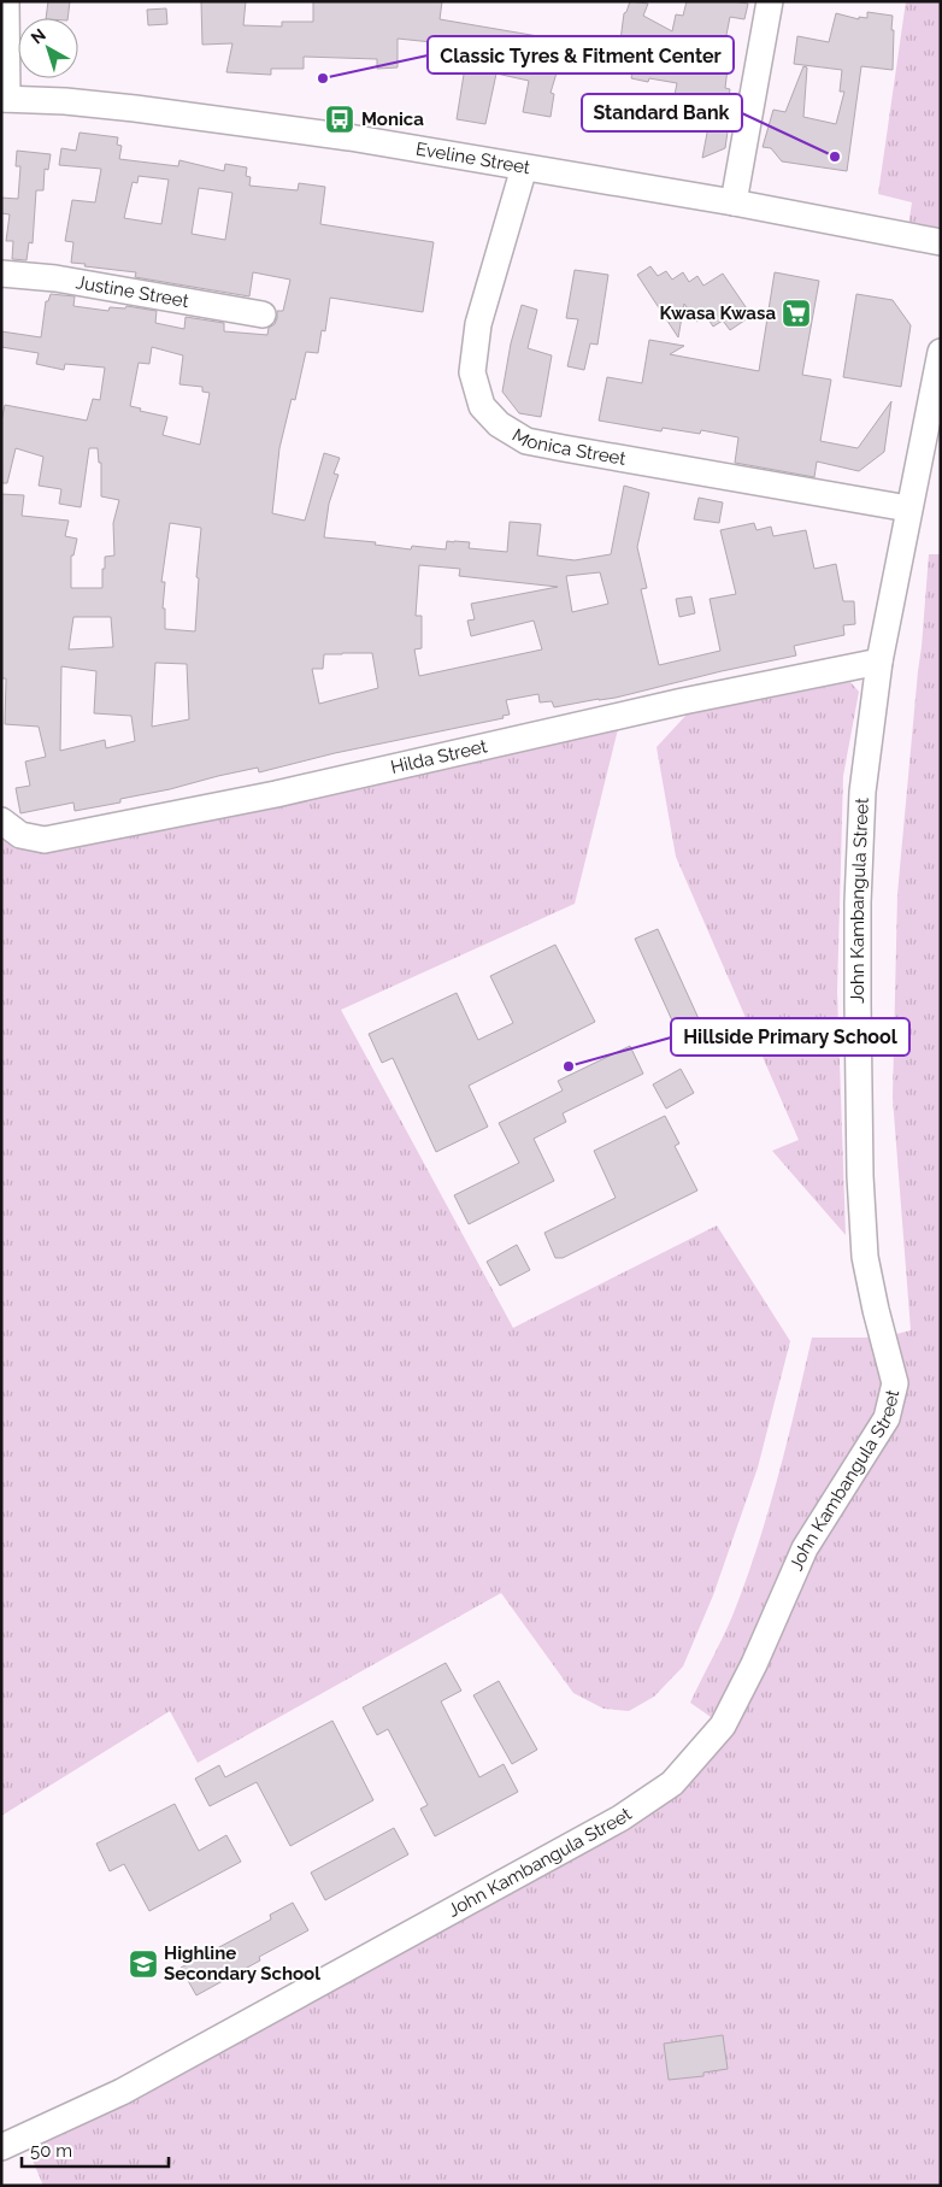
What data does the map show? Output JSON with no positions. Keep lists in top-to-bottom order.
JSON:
{
  "streets": {
    "street": [
      "Eveline Street",
      "Justine Street",
      "Monica Street",
      "Hilda Street",
      "John Kambangula Street"
    ]
  },
  "crossings": [
    ["Eveline Street", "Monica Street"],
    ["Monica Street", "John Kambangula Street"],
    ["Hilda Street", "John Kambangula Street"]
  ],
  "places": {
    "other": ["Classic Tyres & Fitment Center", "Standard Bank", "Hillside Primary School"],
    "bus stop": ["Monica"],
    "supermarket": ["Kwasa Kwasa"],
    "school or university": ["Highline Secondary School"]
  },
  "scale_bar": "50 m",
  "north": "top left"
}
